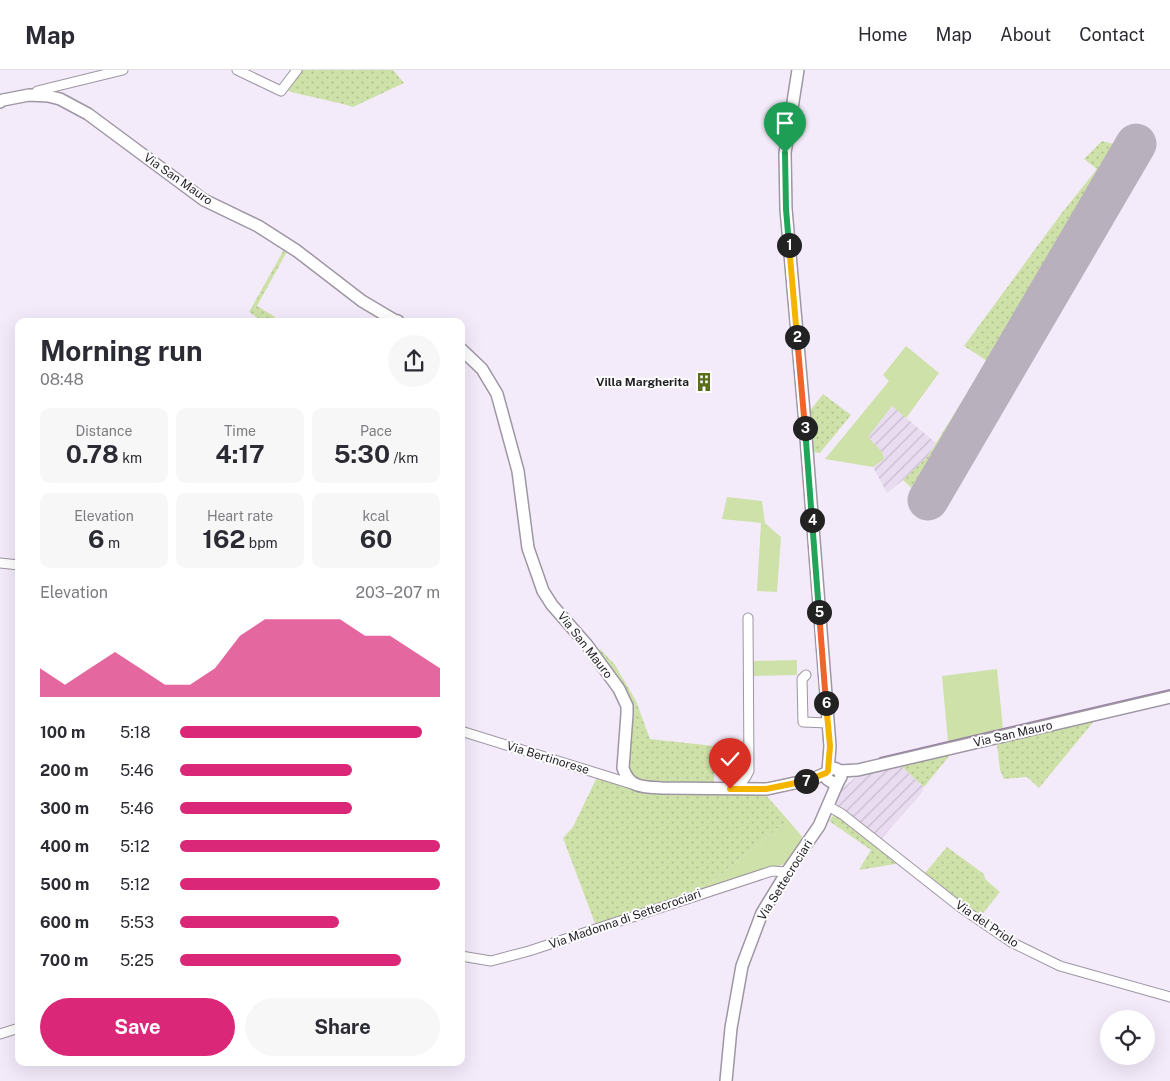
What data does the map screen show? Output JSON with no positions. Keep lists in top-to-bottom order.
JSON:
{
  "streets": {
    "main road": ["Via San Mauro", "Via Settecrociari"],
    "street": ["Via Bertinorese", "Via Madonna di Settecrociari", "Via del Priolo"]
  },
  "crossings": [
    ["Via San Mauro", "Via Bertinorese"],
    ["Via San Mauro", "Via Settecrociari"],
    ["Via Settecrociari", "Via Madonna di Settecrociari"],
    ["Via Settecrociari", "Via del Priolo"]
  ],
  "places": {
    "building": ["Villa Margherita"]
  },
  "page": {
    "header": "Map",
    "nav": [
      "Home",
      "Map",
      "About",
      "Contact"
    ],
    "pins": [
      "1",
      "2",
      "3",
      "4",
      "5",
      "6",
      "7"
    ],
    "heading": ["Morning run", "08:48"],
    "stats": [
      ["Distance", "0.78 km"],
      ["Time", "4:17"],
      ["Pace", "5:30 /km"],
      ["Elevation", "6 m"],
      ["Heart rate", "162 bpm"],
      ["kcal", "60"]
    ],
    "chart": ["Elevation", "203–207 m"],
    "list": [
      {
        "name": "100 m",
        "note": "5:18"
      },
      {
        "name": "200 m",
        "note": "5:46"
      },
      {
        "name": "300 m",
        "note": "5:46"
      },
      {
        "name": "400 m",
        "note": "5:12"
      },
      {
        "name": "500 m",
        "note": "5:12"
      },
      {
        "name": "600 m",
        "note": "5:53"
      },
      {
        "name": "700 m",
        "note": "5:25"
      }
    ],
    "buttons": ["Save", "Share"]
  }
}
